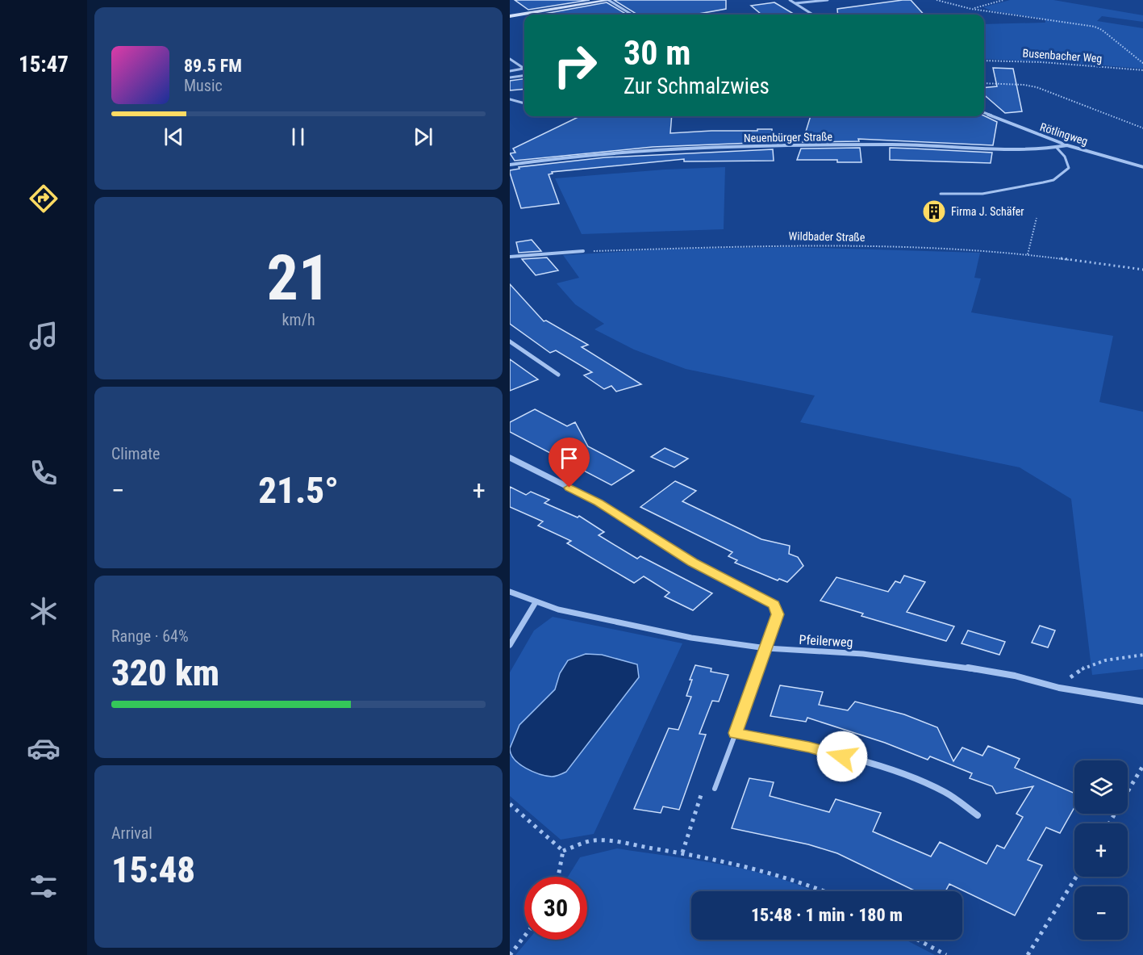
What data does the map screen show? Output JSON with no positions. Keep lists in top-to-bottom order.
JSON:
{
  "streets": {
    "street": ["Rötlingweg", "Neuenbürger Straße", "Pfeilerweg"],
    "path": ["Busenbacher Weg", "Wildbader Straße"]
  },
  "crossings": [
    ["Rötlingweg", "Neuenbürger Straße"]
  ],
  "places": {
    "building": ["Firma J. Schäfer"]
  },
  "page": {
    "tabs": "15:47",
    "turn": ["30 m", "Zur Schmalzwies"],
    "song": ["89.5 FM", "Music"],
    "tile": [
      ["21", "km/h"],
      "Climate",
      ["Range · 64%", "320 km"],
      ["Arrival", "15:48"]
    ],
    "heat": ["−", "21.5°", "+"],
    "map_buttons": ["+", "−"],
    "limit": "30",
    "trip": "15:48 · 1 min · 180 m"
  }
}
